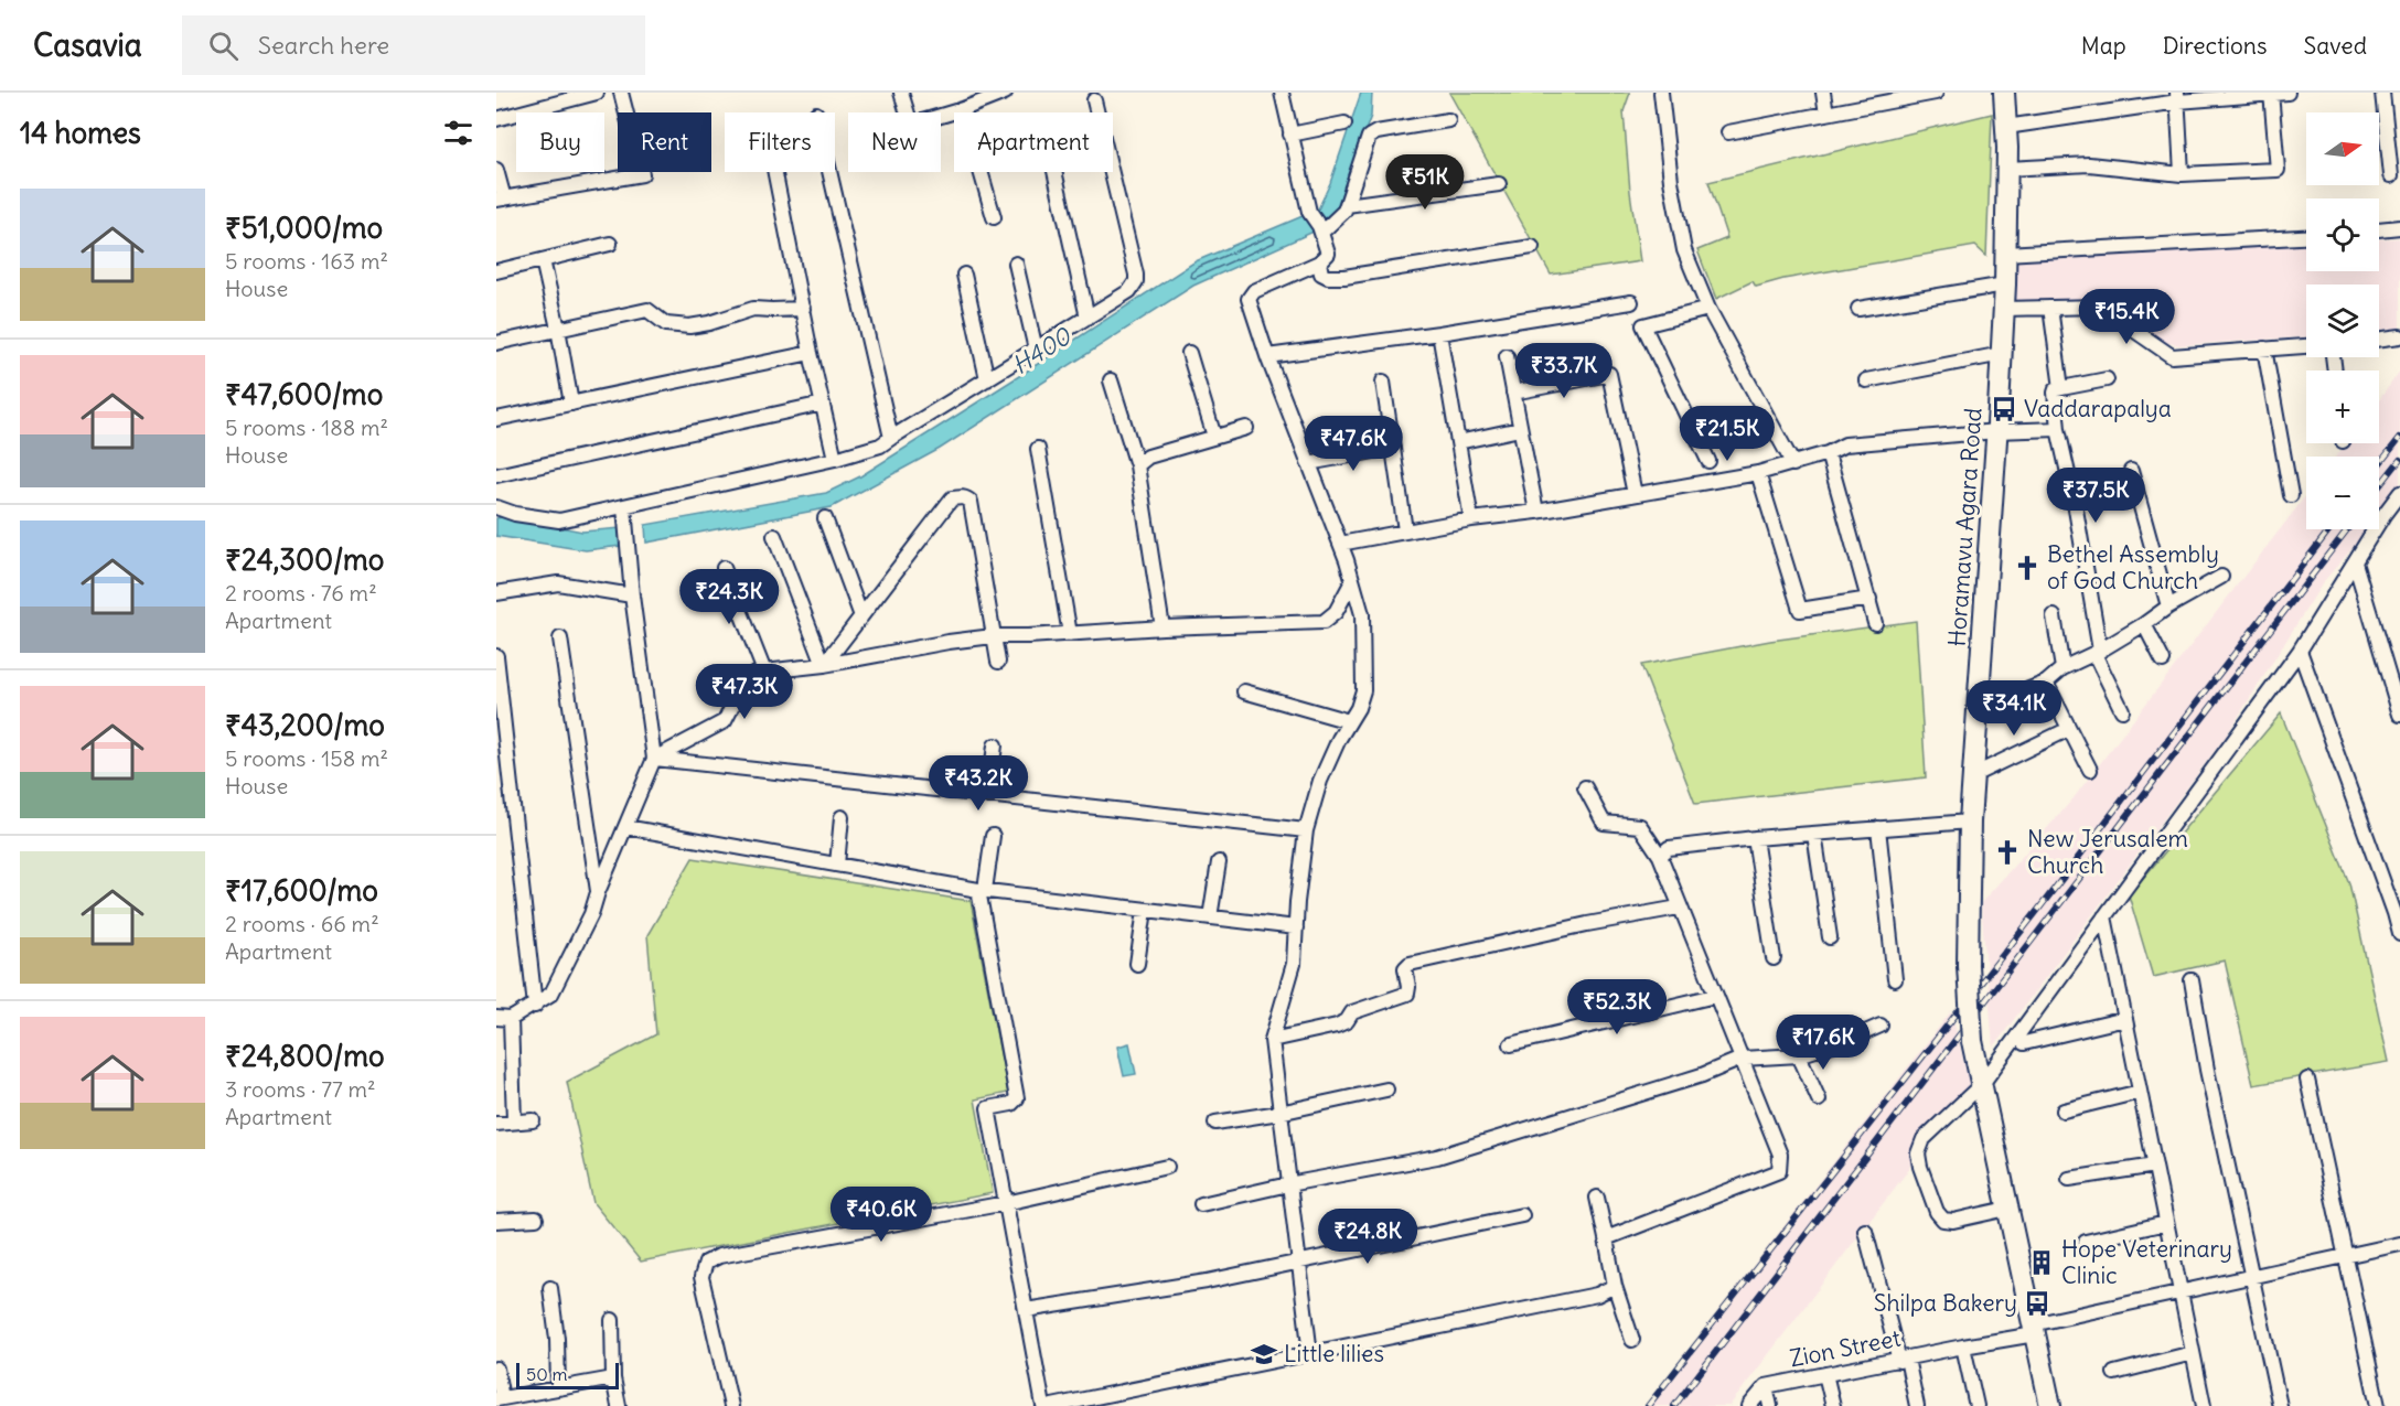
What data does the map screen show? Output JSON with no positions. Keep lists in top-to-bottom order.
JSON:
{
  "streets": {
    "street": ["Horamavu Agara Road", "Zion Street"]
  },
  "water": ["H400"],
  "places": {
    "bus stop": ["Vaddarapalya", "Shilpa Bakery"],
    "church": ["Bethel Assembly of God Church", "New Jerusalem Church"],
    "building": ["Hope Veterinary Clinic"],
    "school or university": ["Little lilies"]
  },
  "scale_bar": "50 m",
  "north": "right",
  "page": {
    "header": "Casavia",
    "search": "Search here",
    "nav": ["Map", "Directions", "Saved"],
    "heading": "14 homes",
    "map_buttons": ["+", "−"],
    "chip": [
      "Buy",
      "Rent",
      "Filters",
      "New",
      "Apartment"
    ],
    "price": [
      "₹51K",
      "₹15.4K",
      "₹33.7K",
      "₹21.5K",
      "₹47.6K",
      "₹37.5K",
      "₹24.3K",
      "₹47.3K",
      "₹34.1K",
      "₹43.2K",
      "₹52.3K",
      "₹17.6K",
      "₹40.6K",
      "₹24.8K"
    ],
    "list": [
      {
        "name": "₹51,000/mo",
        "note": "5 rooms · 163 m² · House"
      },
      {
        "name": "₹47,600/mo",
        "note": "5 rooms · 188 m² · House"
      },
      {
        "name": "₹24,300/mo",
        "note": "2 rooms · 76 m² · Apartment"
      },
      {
        "name": "₹43,200/mo",
        "note": "5 rooms · 158 m² · House"
      },
      {
        "name": "₹17,600/mo",
        "note": "2 rooms · 66 m² · Apartment"
      },
      {
        "name": "₹24,800/mo",
        "note": "3 rooms · 77 m² · Apartment"
      }
    ],
    "scale": "50 m"
  }
}
